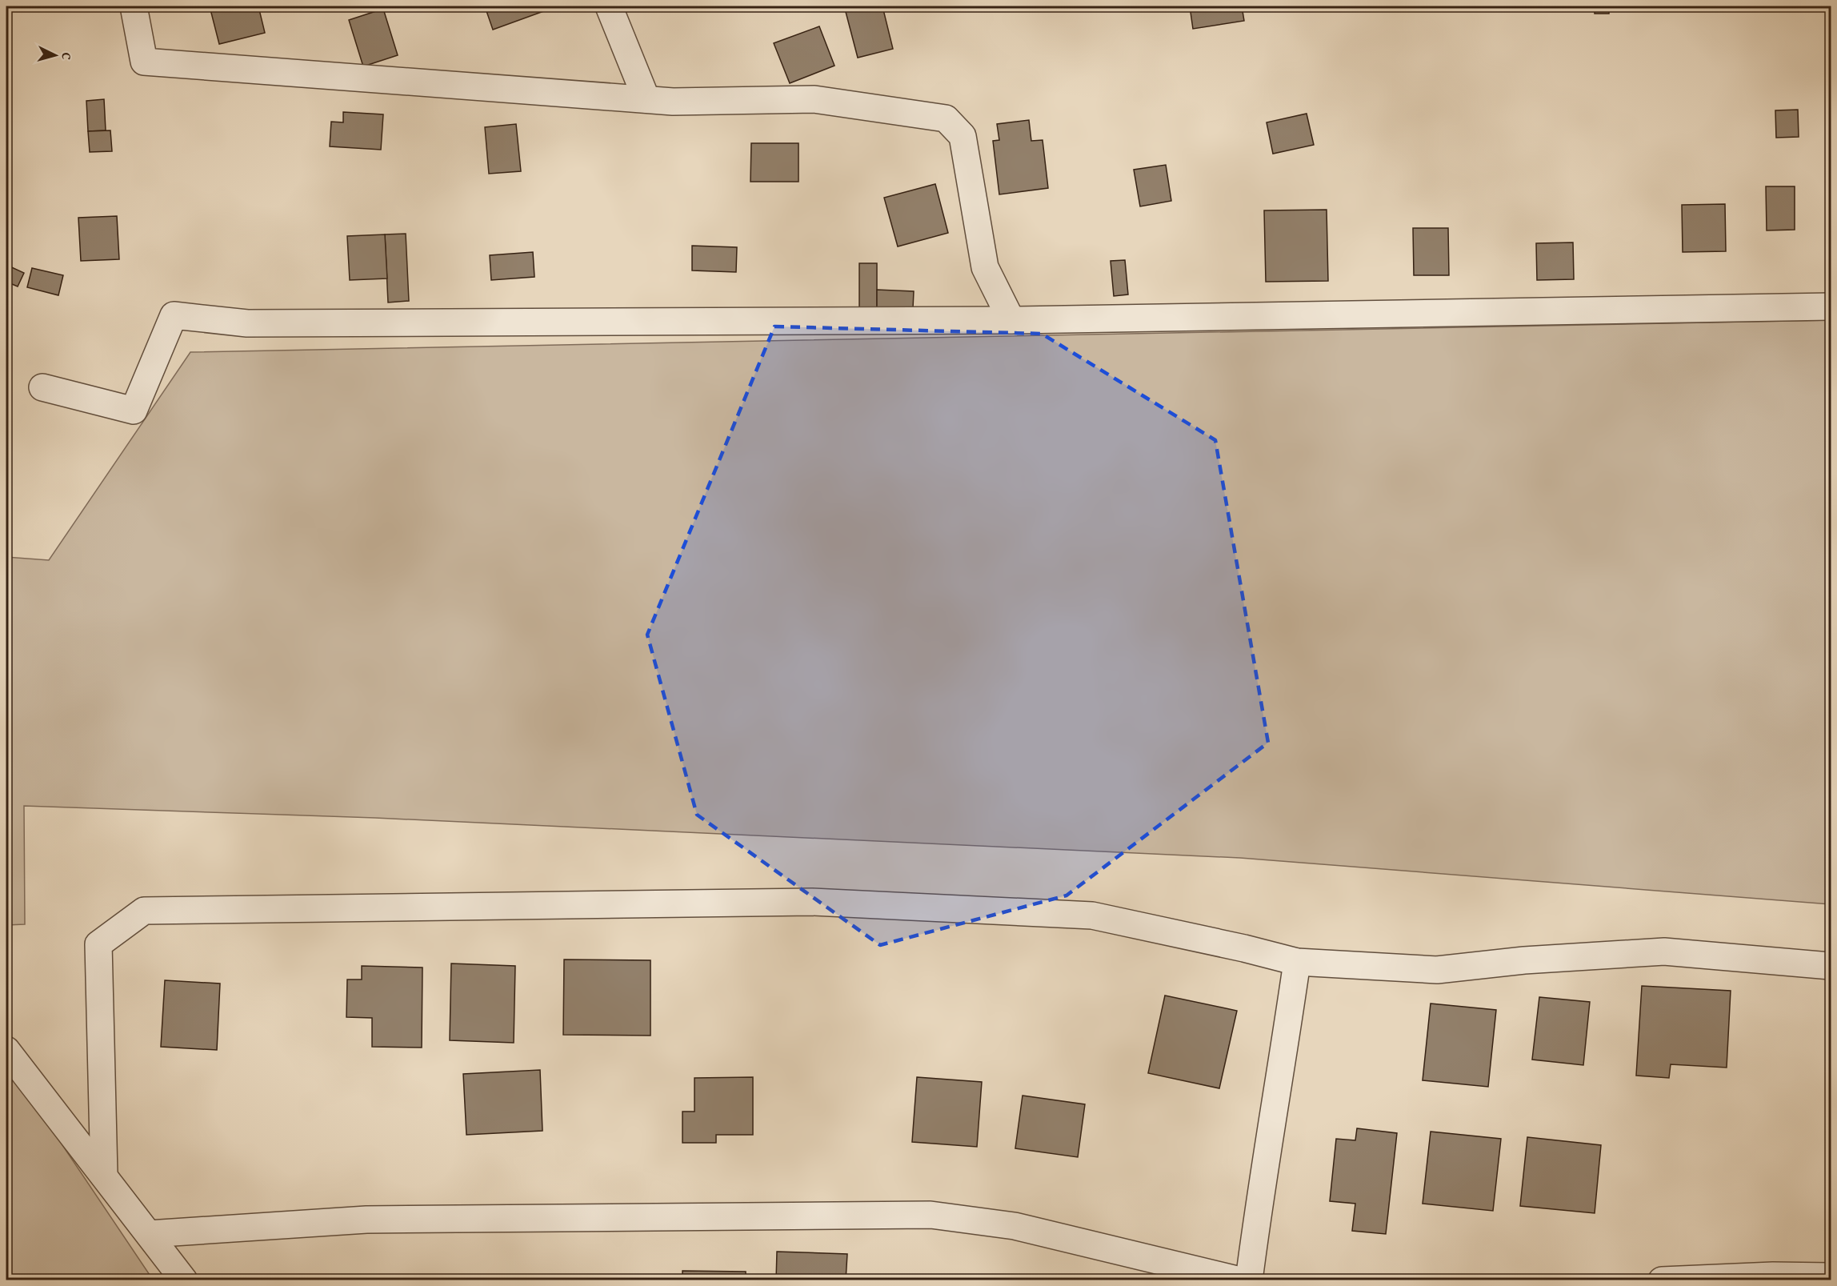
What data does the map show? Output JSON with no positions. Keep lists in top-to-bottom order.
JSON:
{
  "north": "right"
}
